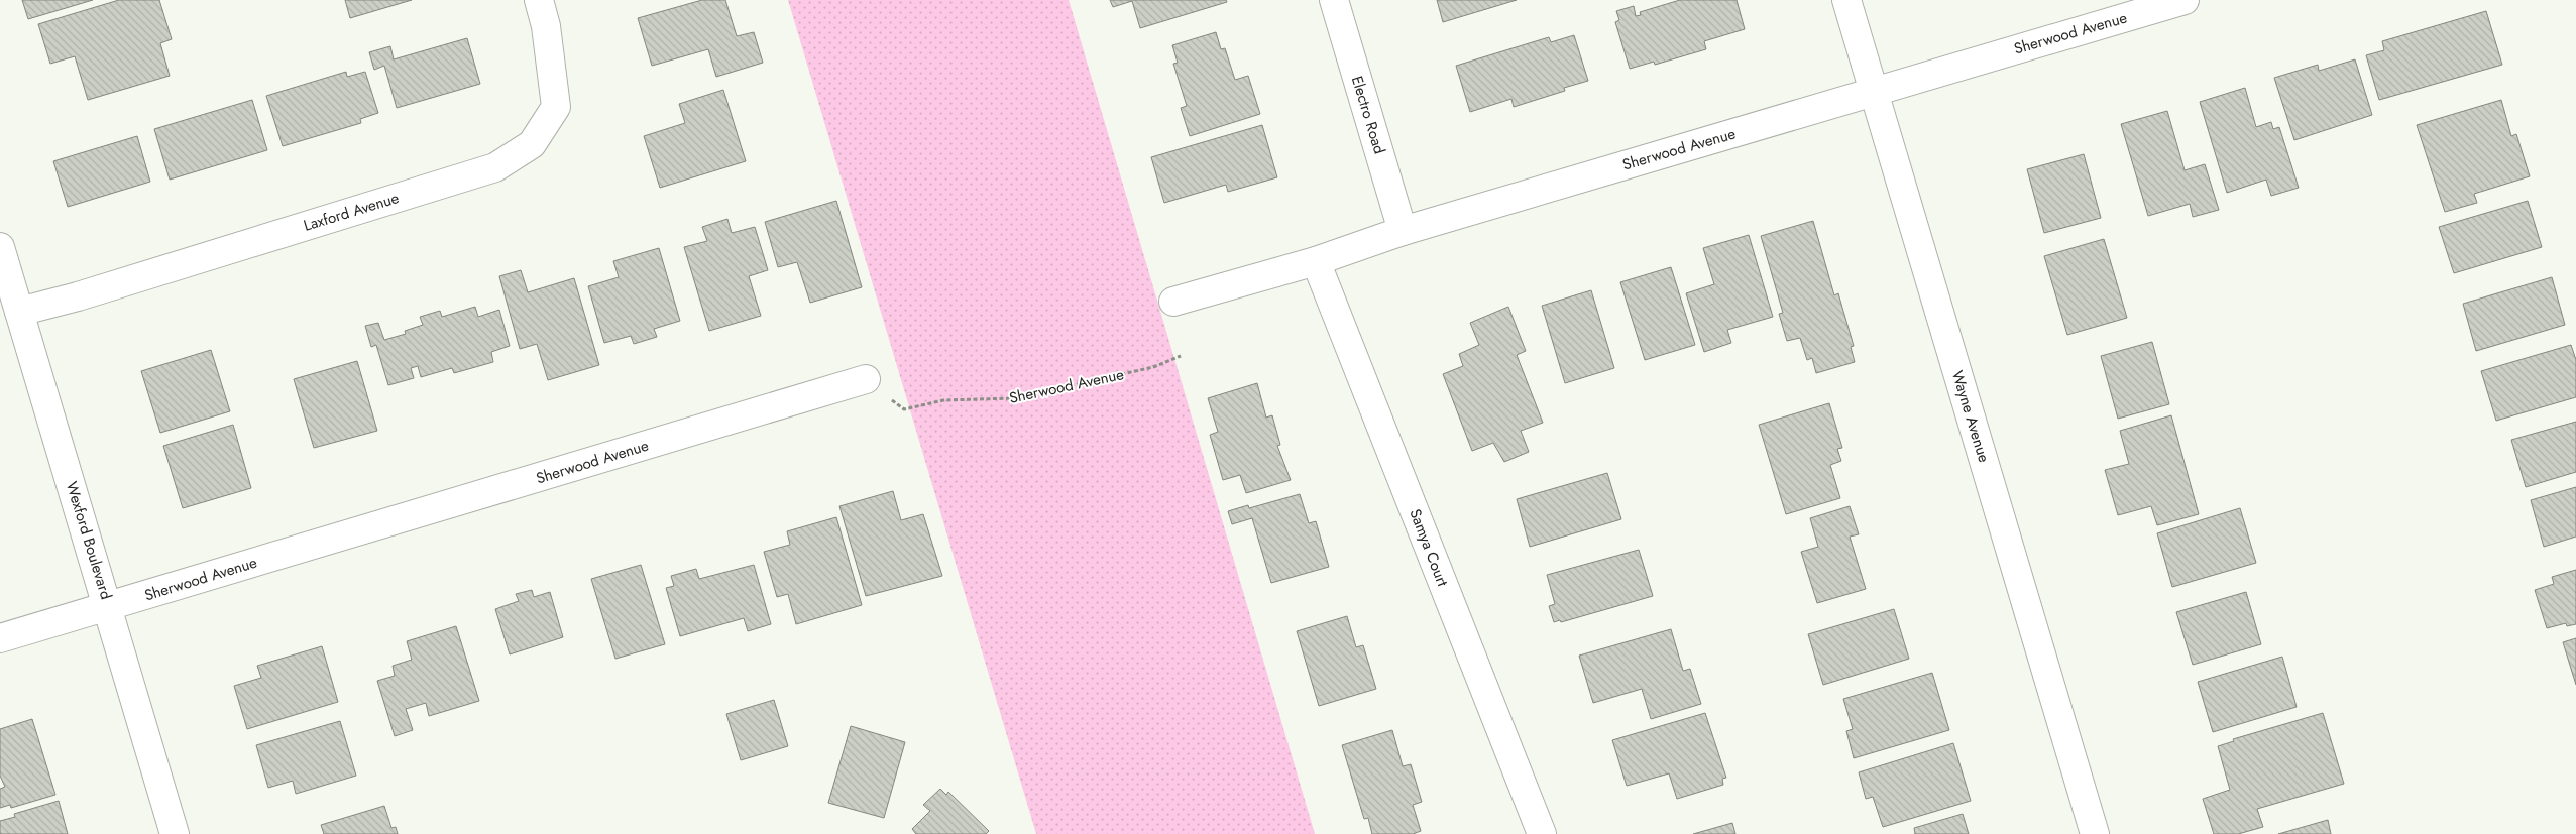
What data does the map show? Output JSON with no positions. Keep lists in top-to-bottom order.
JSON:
{
  "streets": {
    "street": [
      "Sherwood Avenue",
      "Electro Road",
      "Laxford Avenue",
      "Wayne Avenue",
      "Wexford Boulevard",
      "Samya Court"
    ]
  },
  "crossings": [
    ["Sherwood Avenue", "Electro Road"],
    ["Sherwood Avenue", "Wayne Avenue"],
    ["Sherwood Avenue", "Wexford Boulevard"],
    ["Sherwood Avenue", "Samya Court"],
    ["Laxford Avenue", "Wexford Boulevard"]
  ]
}
